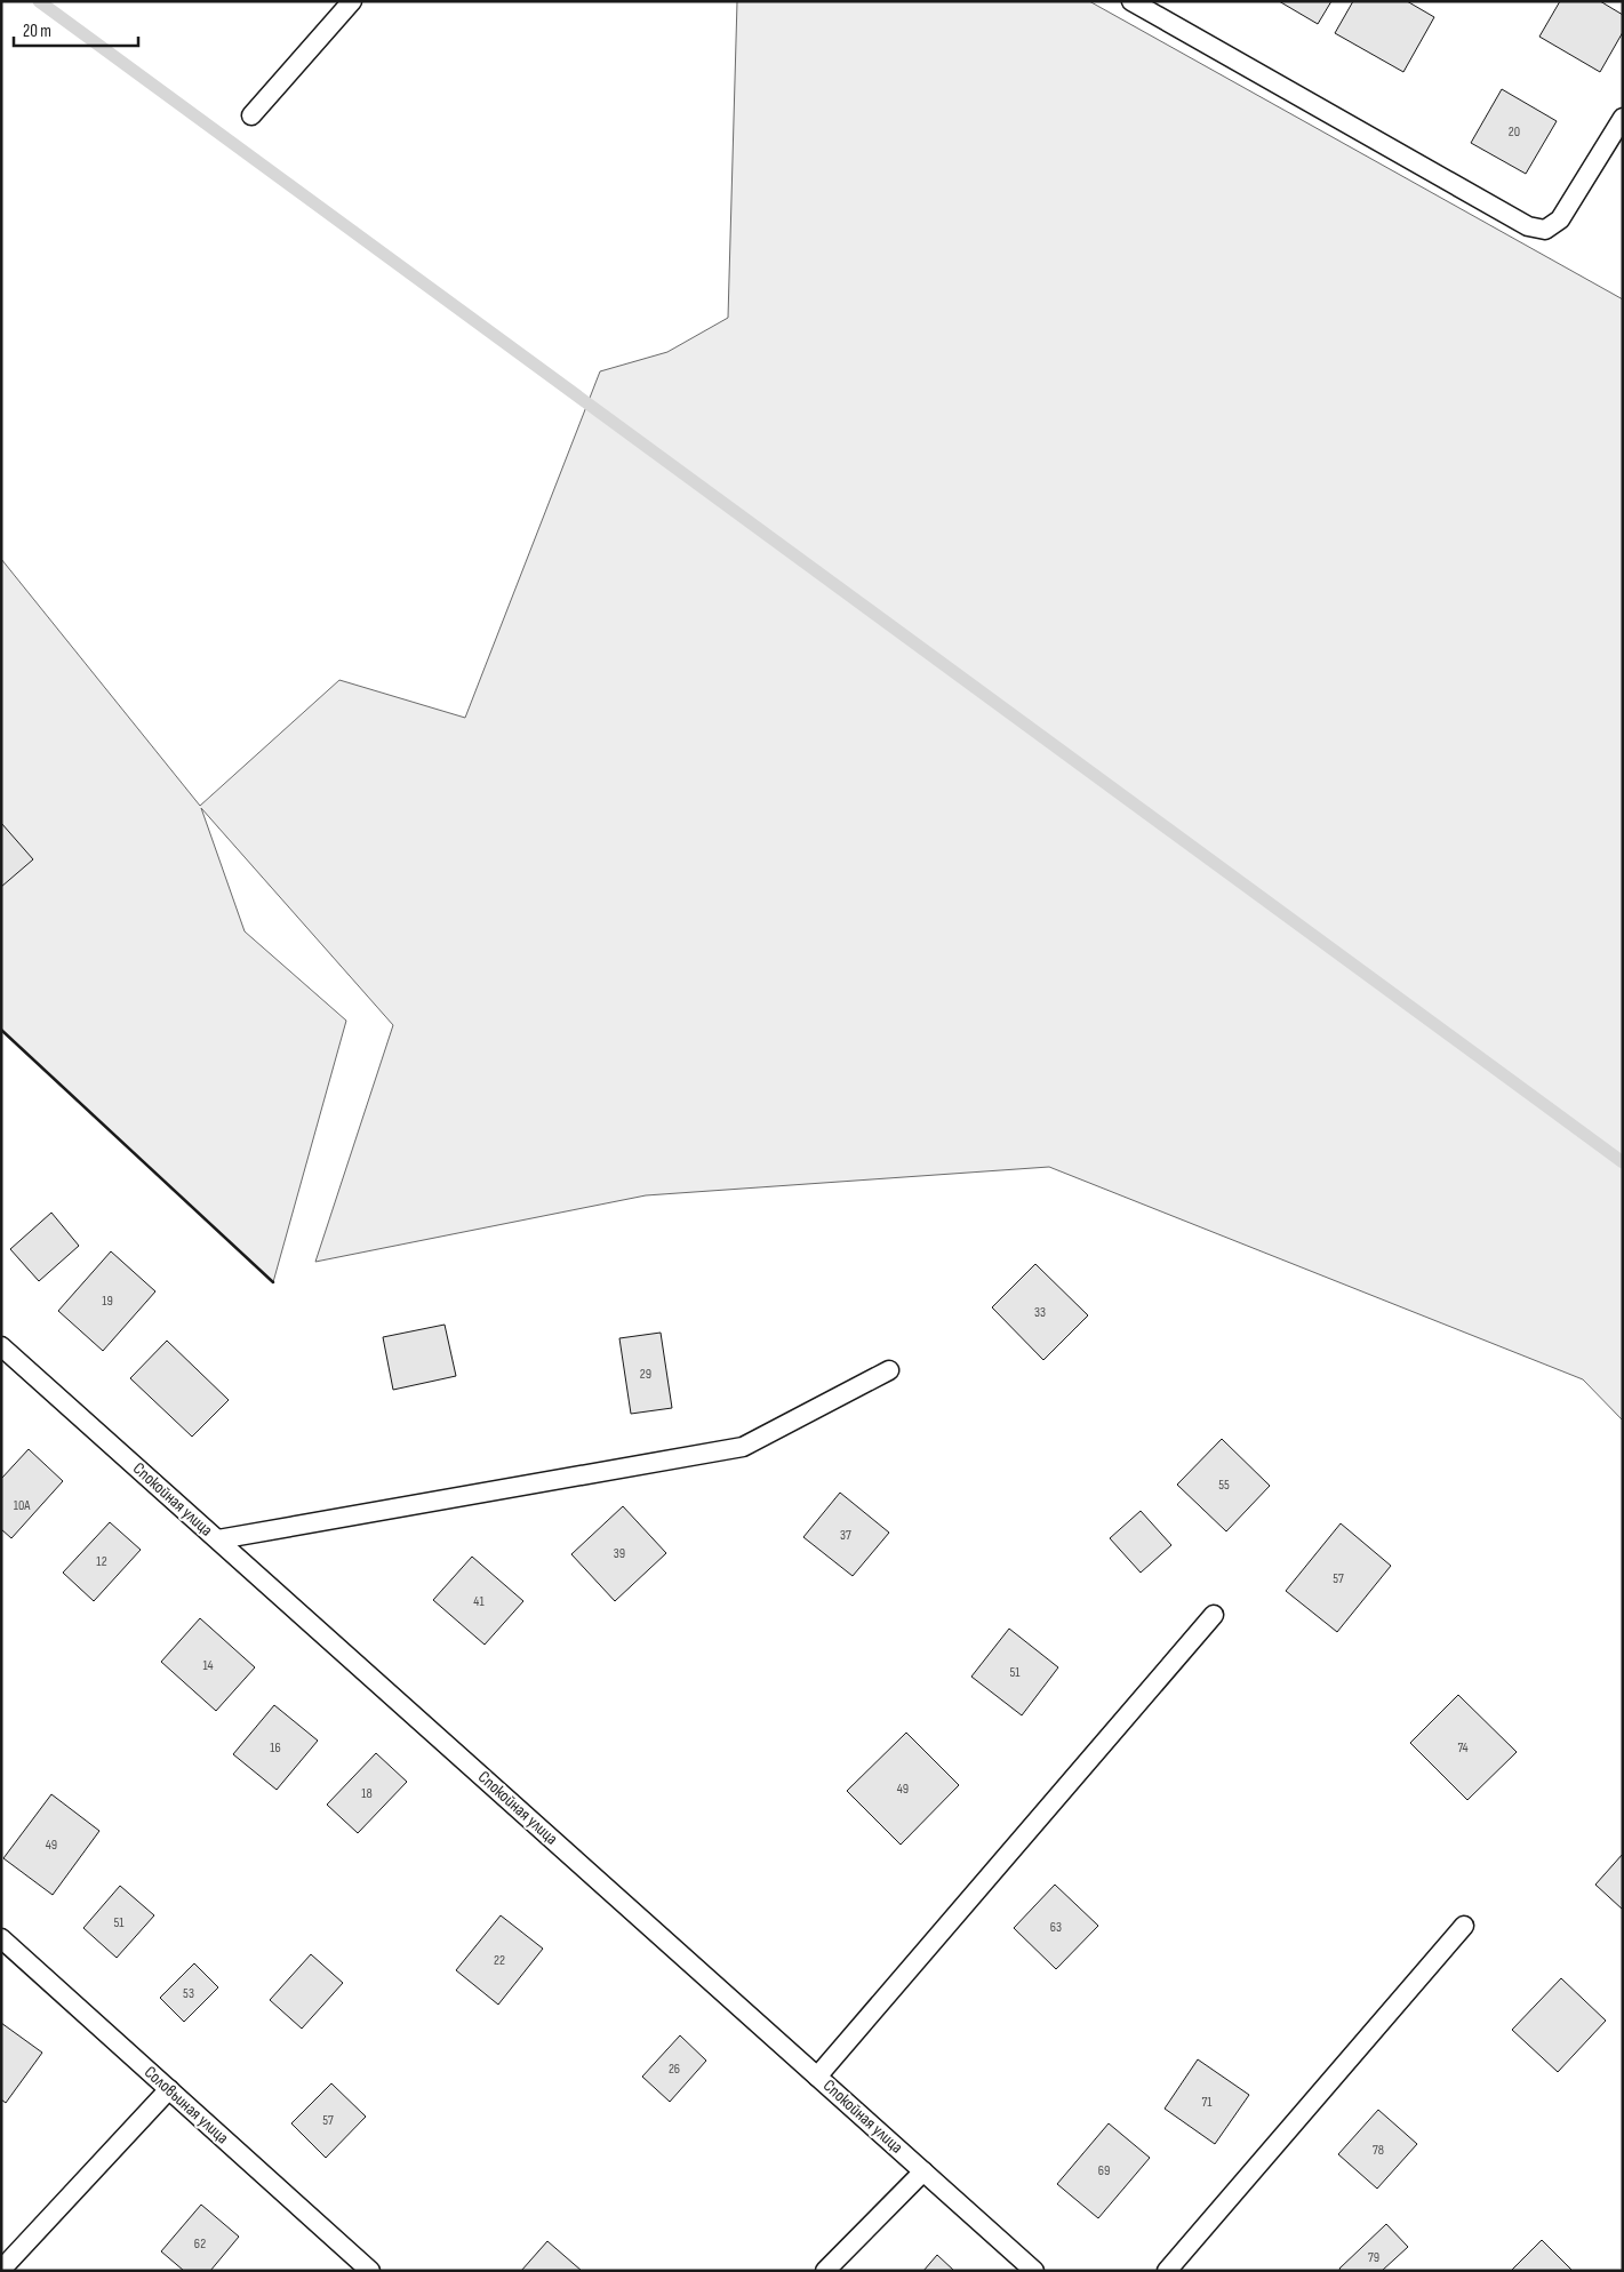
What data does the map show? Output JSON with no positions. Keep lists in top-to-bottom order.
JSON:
{
  "streets": {
    "lane": ["Спокойная улица", "Соловьиная улица"]
  },
  "house_numbers": [
    "20",
    "19",
    "33",
    "29",
    "55",
    "10А",
    "37",
    "39",
    "12",
    "57",
    "41",
    "14",
    "51",
    "16",
    "74",
    "49",
    "18",
    "49",
    "51",
    "63",
    "22",
    "53",
    "26",
    "71",
    "57",
    "78",
    "69",
    "62",
    "79"
  ],
  "scale_bar": "20 m"
}
